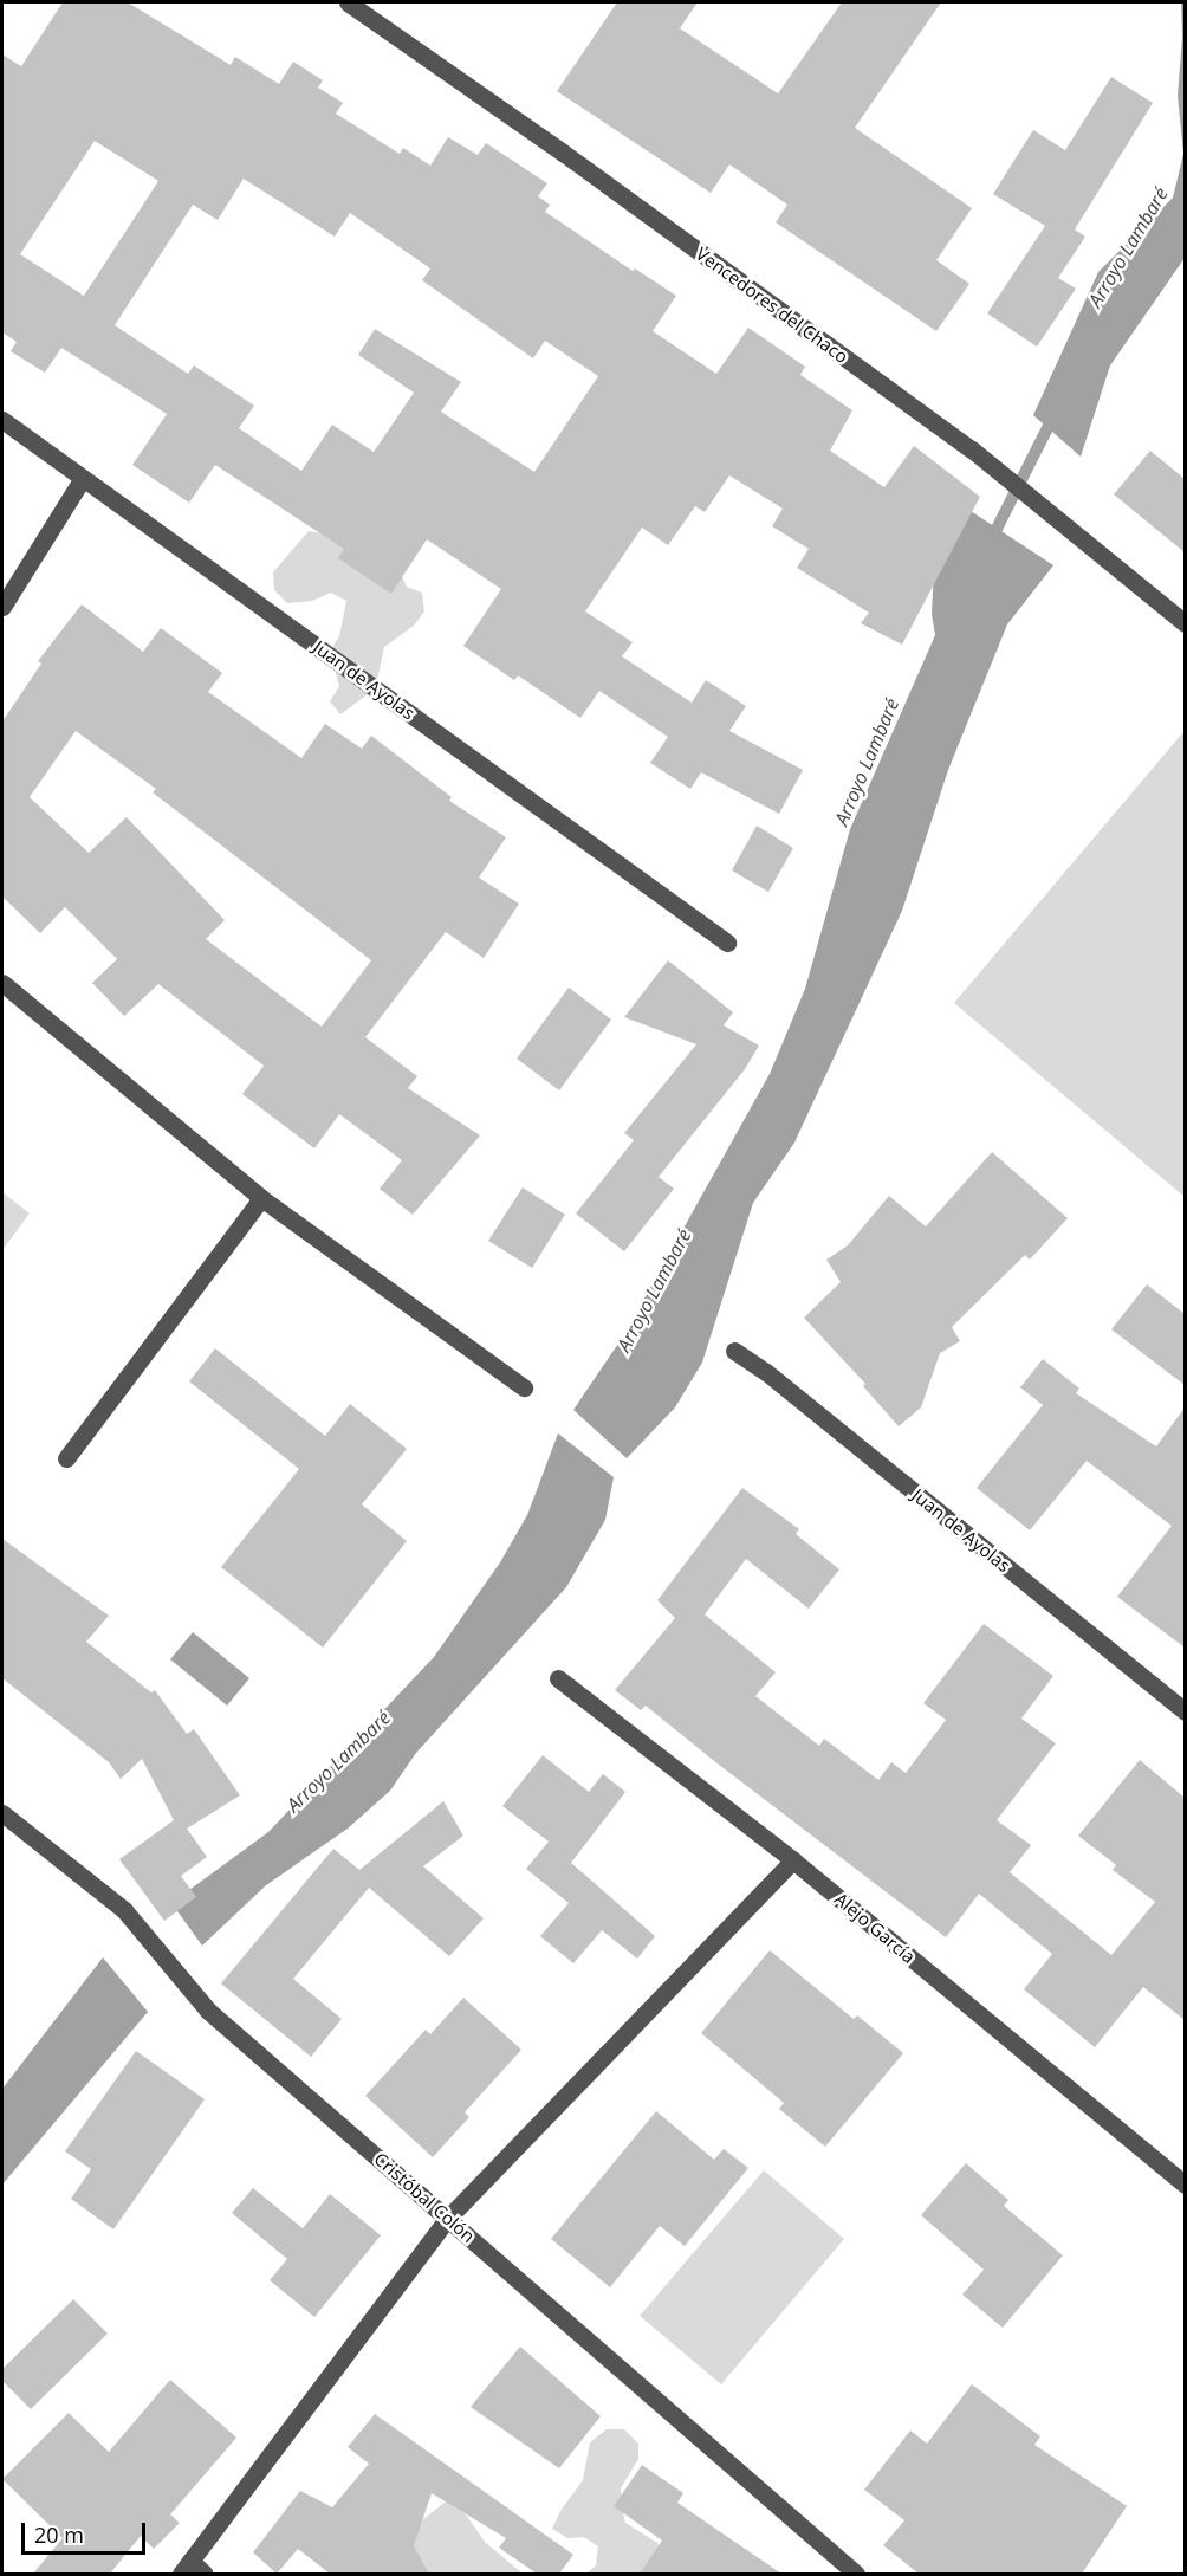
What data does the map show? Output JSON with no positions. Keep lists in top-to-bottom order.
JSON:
{
  "streets": {
    "street": [
      "Vencedores del Chaco",
      "Juan de Ayolas",
      "Alejo García",
      "Cristóbal Colón"
    ]
  },
  "water": ["Arroyo Lambaré"],
  "scale_bar": "20 m"
}
